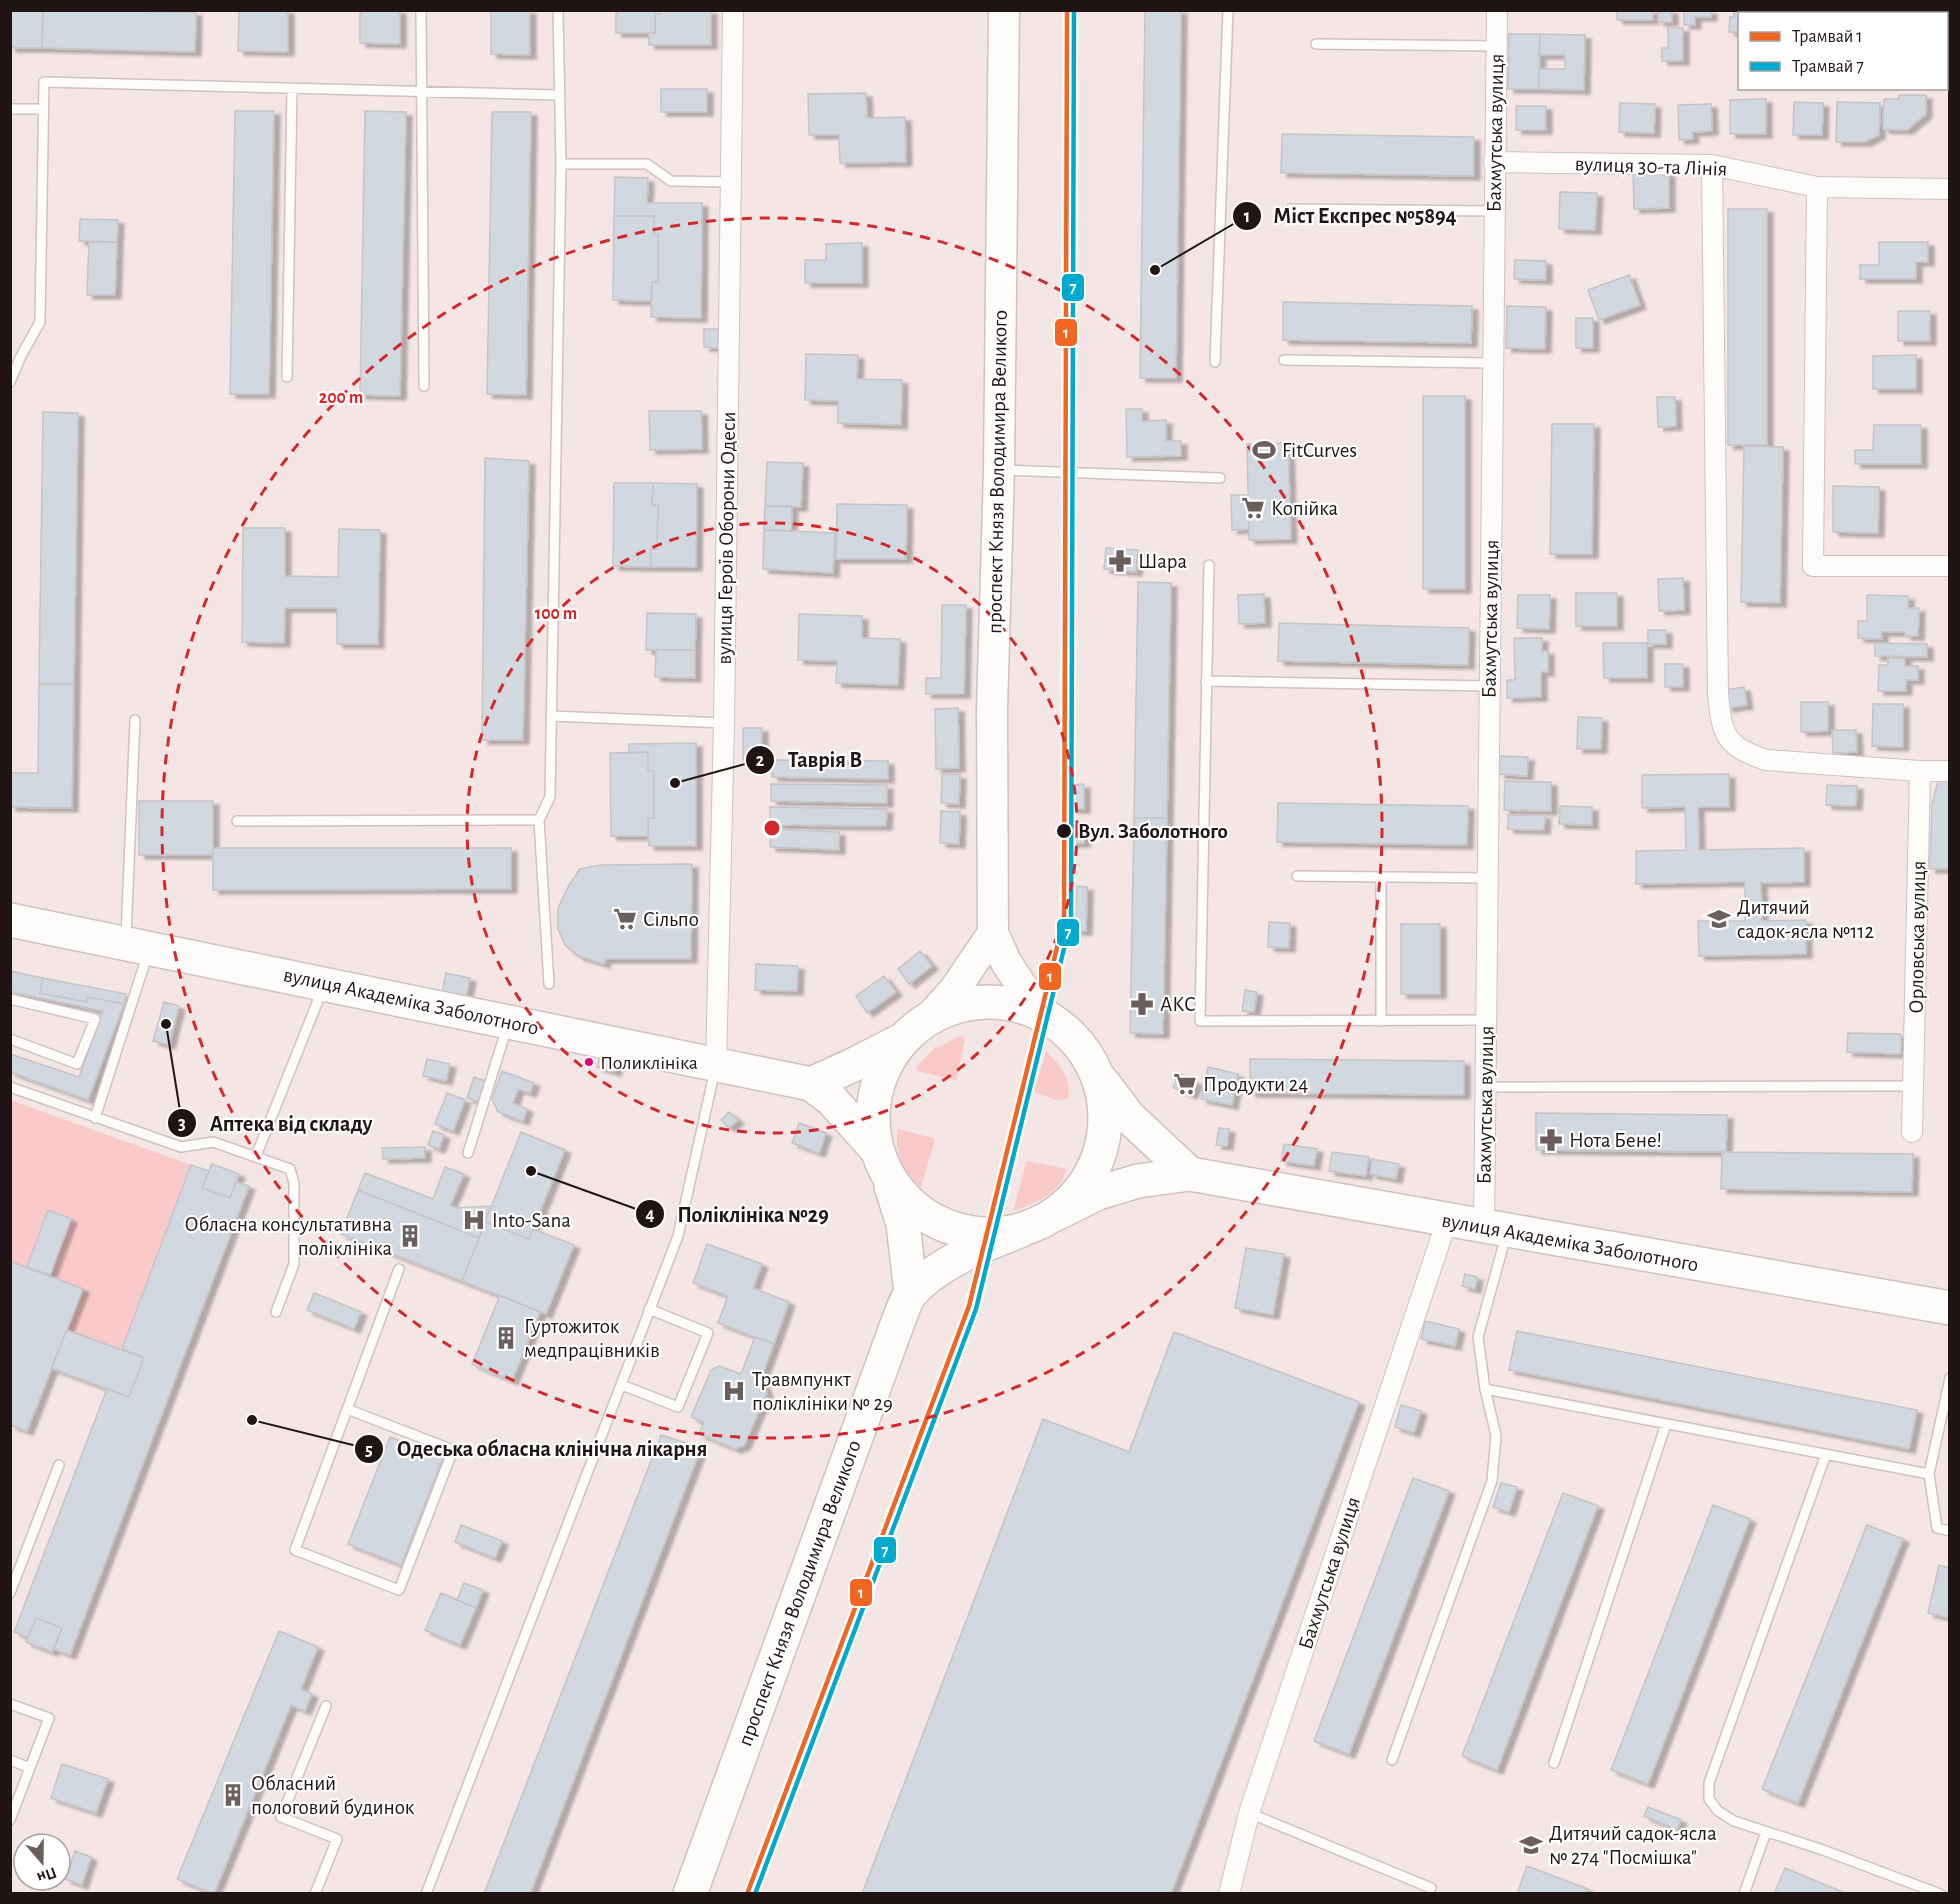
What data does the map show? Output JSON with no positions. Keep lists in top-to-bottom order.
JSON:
{
  "streets": {
    "highway": ["проспект Князя Володимира Великого", "вулиця Академіка Заболотного"],
    "street": [
      "Бахмутська вулиця",
      "вулиця 30-та Лінія",
      "вулиця Героїв Оборони Одеси",
      "Орловська вулиця"
    ]
  },
  "crossings": [
    ["Бахмутська вулиця", "вулиця 30-та Лінія"],
    ["Бахмутська вулиця", "вулиця Академіка Заболотного"],
    ["проспект Князя Володимира Великого", "вулиця Академіка Заболотного"],
    ["вулиця Героїв Оборони Одеси", "вулиця Академіка Заболотного"]
  ],
  "places": {
    "other": [
      "Міст Експрес №5894",
      "Таврія В",
      "Вул. Заболотного",
      "Аптека від складу",
      "Поликлініка",
      "Поліклініка №29",
      "Одеська обласна клінічна лікарня"
    ],
    "sports": ["FitCurves"],
    "supermarket": ["Копійка", "Сільпо", "Продукти 24"],
    "pharmacy": ["Шара", "АКС", "Нота Бене!"],
    "school or university": ["Дитячий садок-ясла №112", "Дитячий садок-ясла № 274 \"Посмішка\""],
    "hospital": ["Into-Sana", "Травмпункт поліклініки № 29"],
    "building": ["Обласна консультативна поліклініка", "Гуртожиток медпрацівників", "Обласний пологовий будинок"]
  },
  "lines": ["tram line 1", "tram line 7"],
  "legend": ["Трамвай 1", "Трамвай 7"],
  "north": "bottom",
  "rings": ["200 m", "100 m"]
}
